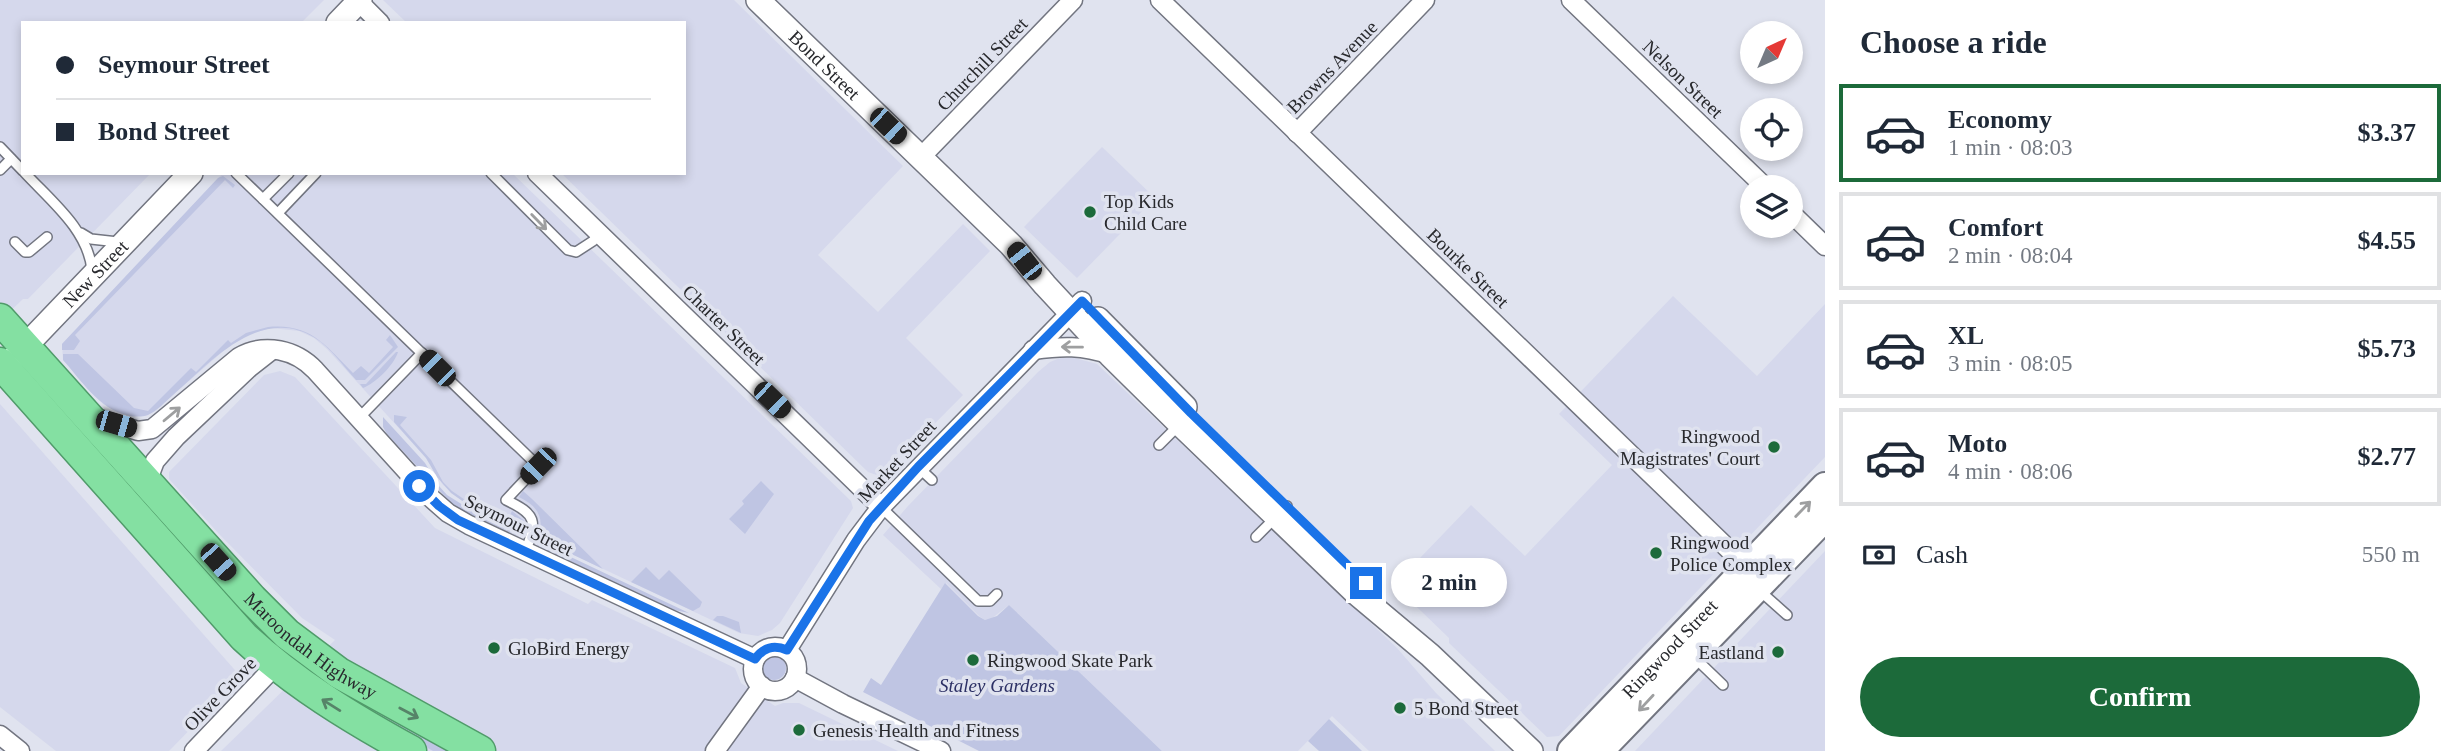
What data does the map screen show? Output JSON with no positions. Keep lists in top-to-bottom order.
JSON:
{
  "streets": {
    "highway": ["Maroondah Highway"],
    "main road": ["Ringwood Street"],
    "street": [
      "Bond Street",
      "Churchill Street",
      "Browns Avenue",
      "Nelson Street",
      "Bourke Street",
      "New Street",
      "Charter Street",
      "Market Street",
      "Seymour Street",
      "Olive Grove"
    ]
  },
  "crossings": [
    ["Bond Street", "Churchill Street"],
    ["Bond Street", "Market Street"],
    ["Browns Avenue", "Bourke Street"],
    ["Bourke Street", "Ringwood Street"],
    ["New Street", "Maroondah Highway"],
    ["Charter Street", "Market Street"],
    ["Market Street", "Seymour Street"],
    ["Maroondah Highway", "Olive Grove"]
  ],
  "parks": ["Staley Gardens"],
  "places": [
    "Top Kids Child Care",
    "Ringwood Magistrates' Court",
    "Ringwood Police Complex",
    "GloBird Energy",
    "Eastland",
    "Ringwood Skate Park",
    "5 Bond Street",
    "Genesis Health and Fitness"
  ],
  "north": "top right",
  "page": {
    "heading": "Choose a ride",
    "banner": ["Seymour Street", "Bond Street"],
    "list": [
      {
        "name": "Economy",
        "note": "1 min · 08:03",
        "value": "$3.37"
      },
      {
        "name": "Comfort",
        "note": "2 min · 08:04",
        "value": "$4.55"
      },
      {
        "name": "XL",
        "note": "3 min · 08:05",
        "value": "$5.73"
      },
      {
        "name": "Moto",
        "note": "4 min · 08:06",
        "value": "$2.77"
      }
    ],
    "pay": ["Cash", "550 m"],
    "bubble": "2 min",
    "buttons": "Confirm"
  }
}
